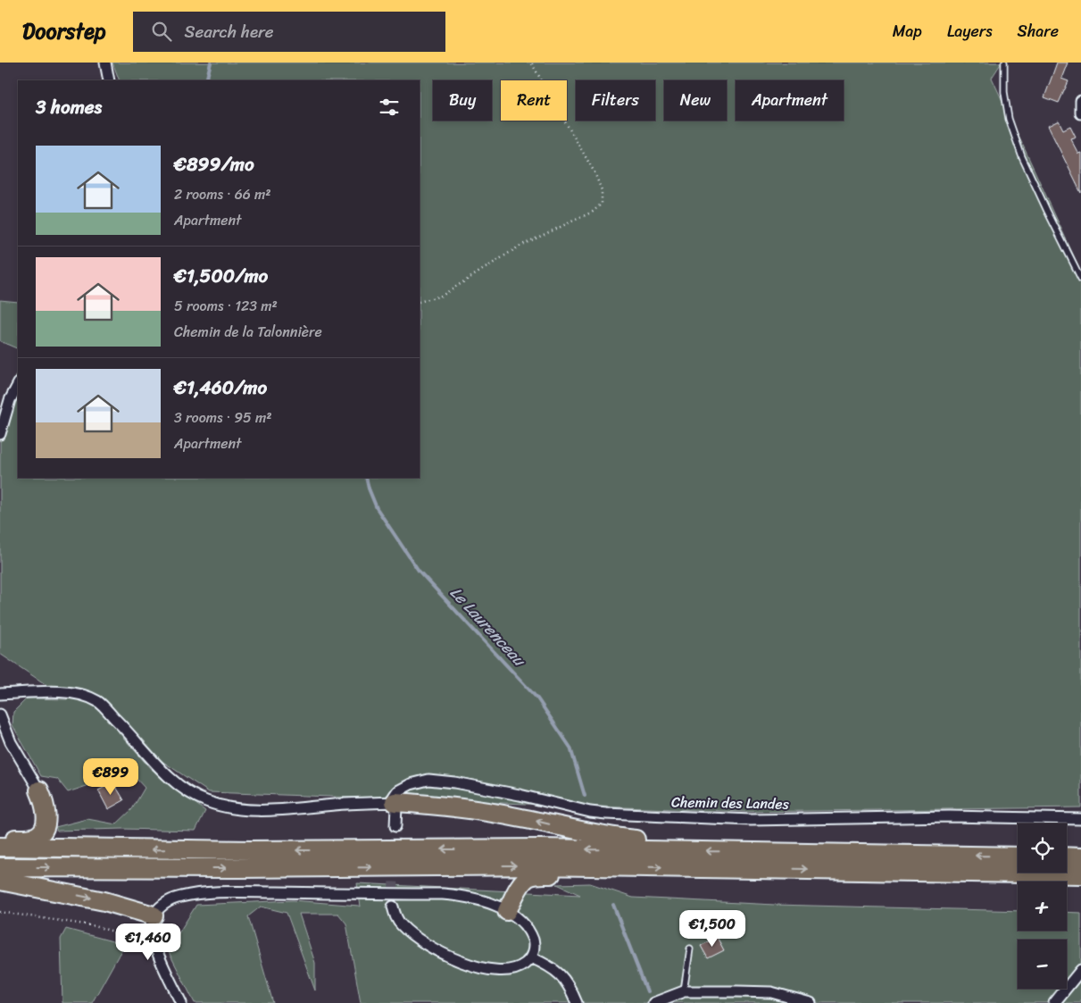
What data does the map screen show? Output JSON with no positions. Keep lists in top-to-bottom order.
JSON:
{
  "streets": {
    "street": ["Chemin des Landes"]
  },
  "water": ["Le Laurenceau"],
  "page": {
    "header": "Doorstep",
    "search": "Search here",
    "nav": ["Map", "Layers", "Share"],
    "chip": [
      "Buy",
      "Rent",
      "Filters",
      "New",
      "Apartment"
    ],
    "heading": "3 homes",
    "list": [
      {
        "name": "€899/mo",
        "note": "2 rooms · 66 m² · Apartment"
      },
      {
        "name": "€1,500/mo",
        "note": "5 rooms · 123 m² · Chemin de la Talonnière"
      },
      {
        "name": "€1,460/mo",
        "note": "3 rooms · 95 m² · Apartment"
      }
    ],
    "price": ["€899", "€1,500", "€1,460"],
    "map_buttons": ["+", "−"]
  }
}
